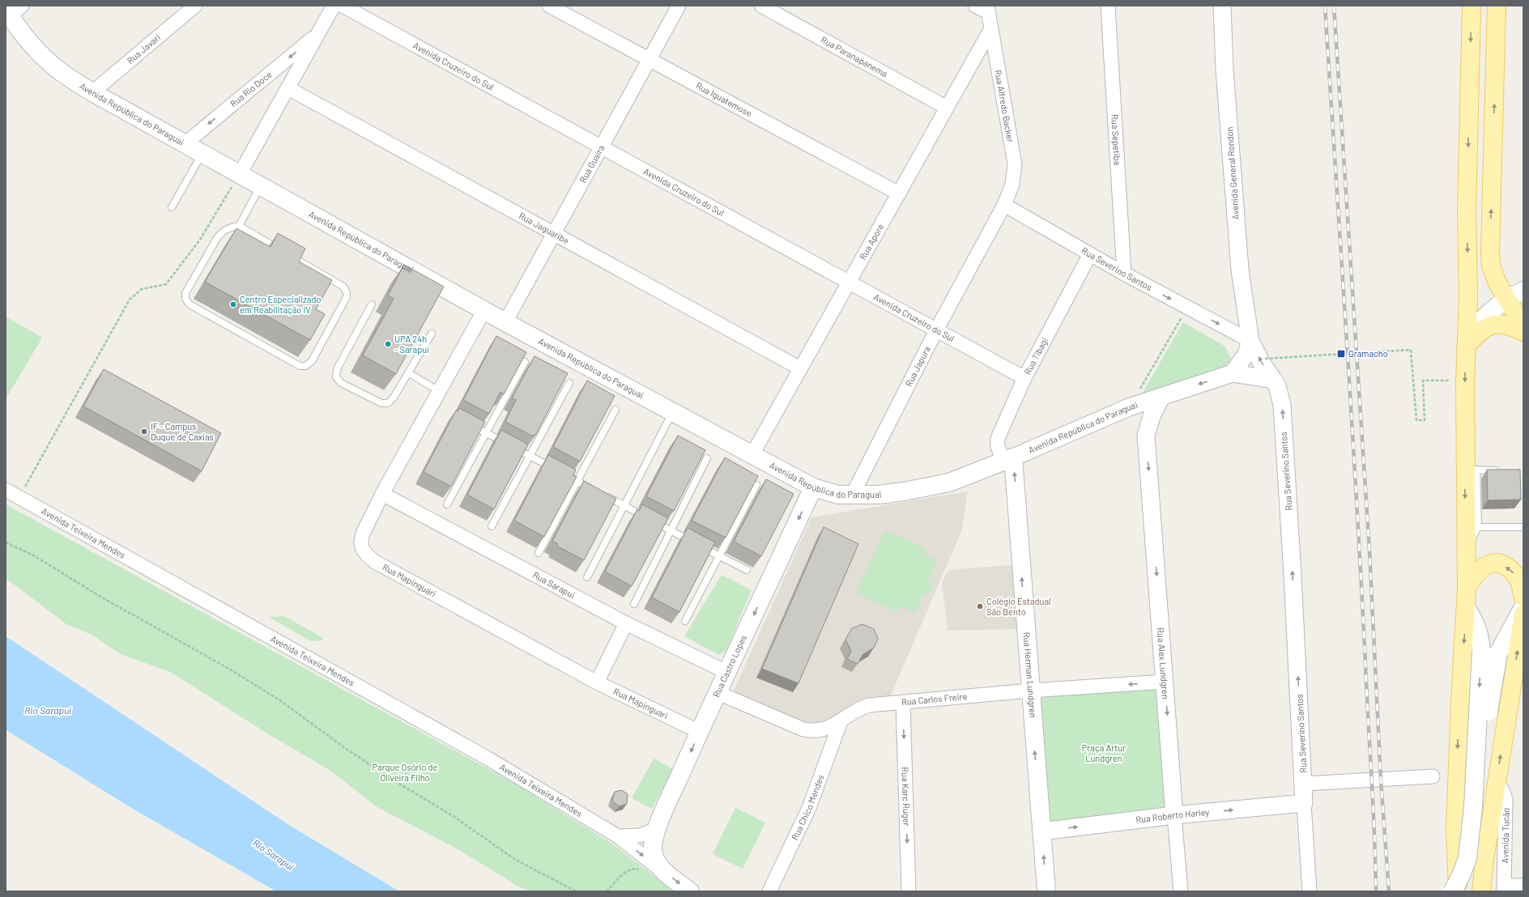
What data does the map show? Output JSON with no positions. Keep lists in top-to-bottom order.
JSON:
{
  "streets": {
    "main road": ["Avenida República do Paraguai", "Rua Castro Lopes", "Rua Herman Lundgren"],
    "street": [
      "Rua Javari",
      "Rua Paranapanema",
      "Avenida Cruzeiro do Sul",
      "Rua Rio Doce",
      "Rua Iguatemose",
      "Rua Alfredo Backer",
      "Rua Sepetiba",
      "Rua Guaira",
      "Avenida General Rondon",
      "Rua Jaguaribe",
      "Rua Apore",
      "Rua Severino Santos",
      "Rua Tibagi",
      "Rua Japura",
      "Avenida Teixeira Mendes",
      "Rua Mapinguari",
      "Rua Sarapui",
      "Rua Alex Lundgren",
      "Rua Carlos Freire",
      "Rua Karc Ruger",
      "Rua Chico Mendes",
      "Rua Roberto Harley",
      "Avenida Tucão"
    ]
  },
  "crossings": [
    ["Rua Javari", "Avenida República do Paraguai"],
    ["Rua Paranapanema", "Rua Apore"],
    ["Avenida Cruzeiro do Sul", "Rua Guaira"],
    ["Avenida Cruzeiro do Sul", "Rua Apore"],
    ["Avenida Cruzeiro do Sul", "Rua Tibagi"],
    ["Avenida Cruzeiro do Sul", "Rua Japura"],
    ["Rua Rio Doce", "Avenida República do Paraguai"],
    ["Rua Rio Doce", "Rua Jaguaribe"],
    ["Rua Iguatemose", "Rua Guaira"],
    ["Rua Iguatemose", "Rua Apore"],
    ["Rua Alfredo Backer", "Rua Apore"],
    ["Rua Alfredo Backer", "Rua Severino Santos"],
    ["Rua Alfredo Backer", "Rua Japura"],
    ["Avenida República do Paraguai", "Rua Guaira"],
    ["Avenida República do Paraguai", "Rua Apore"],
    ["Avenida República do Paraguai", "Rua Severino Santos"],
    ["Avenida República do Paraguai", "Rua Tibagi"],
    ["Avenida República do Paraguai", "Rua Japura"],
    ["Avenida República do Paraguai", "Rua Mapinguari"],
    ["Avenida República do Paraguai", "Rua Alex Lundgren"],
    ["Avenida República do Paraguai", "Rua Castro Lopes"],
    ["Avenida República do Paraguai", "Rua Herman Lundgren"],
    ["Rua Sepetiba", "Rua Severino Santos"],
    ["Rua Guaira", "Rua Jaguaribe"],
    ["Avenida General Rondon", "Rua Severino Santos"],
    ["Rua Jaguaribe", "Rua Apore"],
    ["Rua Severino Santos", "Rua Tibagi"],
    ["Rua Severino Santos", "Rua Japura"],
    ["Rua Severino Santos", "Rua Roberto Harley"],
    ["Rua Tibagi", "Rua Herman Lundgren"],
    ["Avenida Teixeira Mendes", "Rua Castro Lopes"],
    ["Rua Mapinguari", "Rua Sarapui"],
    ["Rua Mapinguari", "Rua Castro Lopes"],
    ["Rua Sarapui", "Rua Castro Lopes"],
    ["Rua Alex Lundgren", "Rua Carlos Freire"],
    ["Rua Alex Lundgren", "Rua Roberto Harley"],
    ["Rua Castro Lopes", "Rua Carlos Freire"],
    ["Rua Herman Lundgren", "Rua Carlos Freire"],
    ["Rua Herman Lundgren", "Rua Roberto Harley"],
    ["Rua Carlos Freire", "Rua Karc Ruger"],
    ["Rua Carlos Freire", "Rua Chico Mendes"]
  ],
  "one_way": [
    "Rua Alex Lundgren",
    "Rua Castro Lopes",
    "Rua Herman Lundgren",
    "Rua Karc Ruger",
    "Rua Roberto Harley"
  ],
  "water": ["Rio Sarapuí"],
  "parks": ["Praça Artur Lundgren", "Parque Osório de Oliveira Filho"],
  "places": {
    "other": [
      "Centro Especializado em Reabilitação IV",
      "UPA 24h - Sarapuí",
      "IF - Campus Duque de Caxias",
      "Colégio Estadual São Bento"
    ],
    "transit": ["Gramacho"]
  }
}
